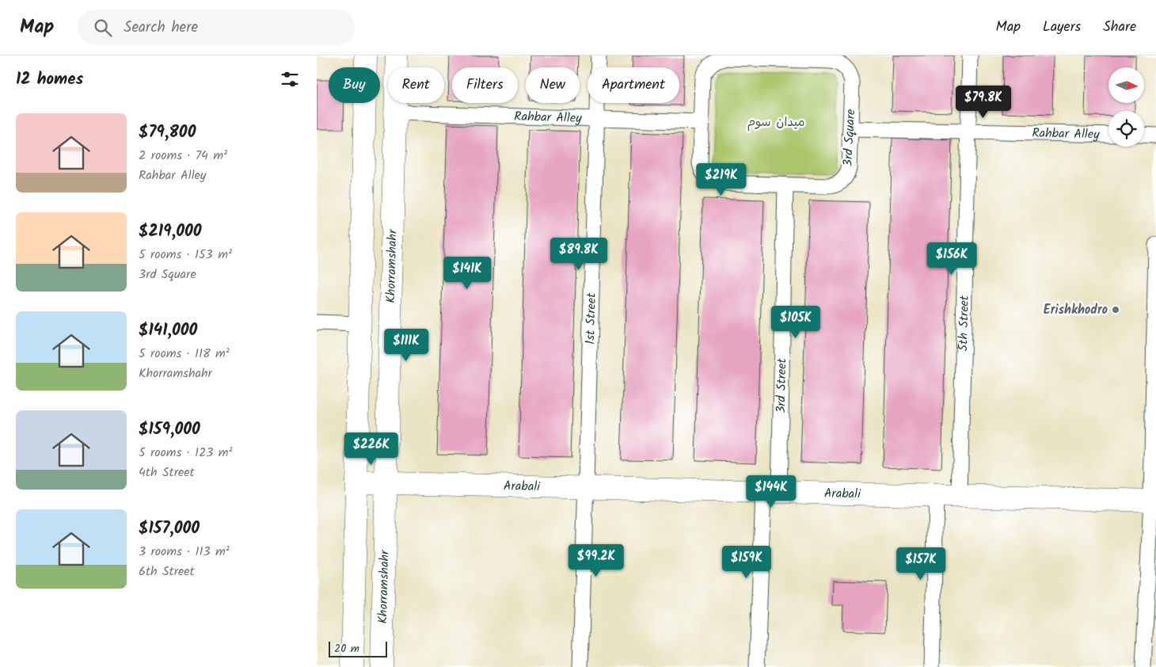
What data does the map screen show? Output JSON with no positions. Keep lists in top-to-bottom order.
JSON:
{
  "streets": {
    "main road": ["Khorramshahr", "Arabali"],
    "street": [
      "Rahbar Alley",
      "3rd Square",
      "1st Street",
      "5th Street",
      "3rd Street"
    ]
  },
  "crossings": [
    ["Rahbar Alley", "3rd Square"],
    ["Rahbar Alley", "Khorramshahr"],
    ["Rahbar Alley", "1st Street"],
    ["Rahbar Alley", "5th Street"],
    ["3rd Square", "3rd Street"],
    ["Khorramshahr", "Arabali"],
    ["1st Street", "Arabali"],
    ["5th Street", "Arabali"],
    ["3rd Street", "Arabali"]
  ],
  "parks": ["میدان سوم"],
  "places": ["Erishkhodro"],
  "scale_bar": "20 m",
  "north": "right",
  "page": {
    "header": "Map",
    "search": "Search here",
    "nav": ["Map", "Layers", "Share"],
    "heading": "12 homes",
    "chip": [
      "Buy",
      "Rent",
      "Filters",
      "New",
      "Apartment"
    ],
    "price": [
      "$79.8K",
      "$219K",
      "$89.8K",
      "$156K",
      "$141K",
      "$105K",
      "$111K",
      "$226K",
      "$144K",
      "$99.2K",
      "$159K",
      "$157K"
    ],
    "list": [
      {
        "name": "$79,800",
        "note": "2 rooms · 74 m² · Rahbar Alley"
      },
      {
        "name": "$219,000",
        "note": "5 rooms · 153 m² · 3rd Square"
      },
      {
        "name": "$141,000",
        "note": "5 rooms · 118 m² · Khorramshahr"
      },
      {
        "name": "$159,000",
        "note": "5 rooms · 123 m² · 4th Street"
      },
      {
        "name": "$157,000",
        "note": "3 rooms · 113 m² · 6th Street"
      }
    ],
    "scale": "20 m"
  }
}
